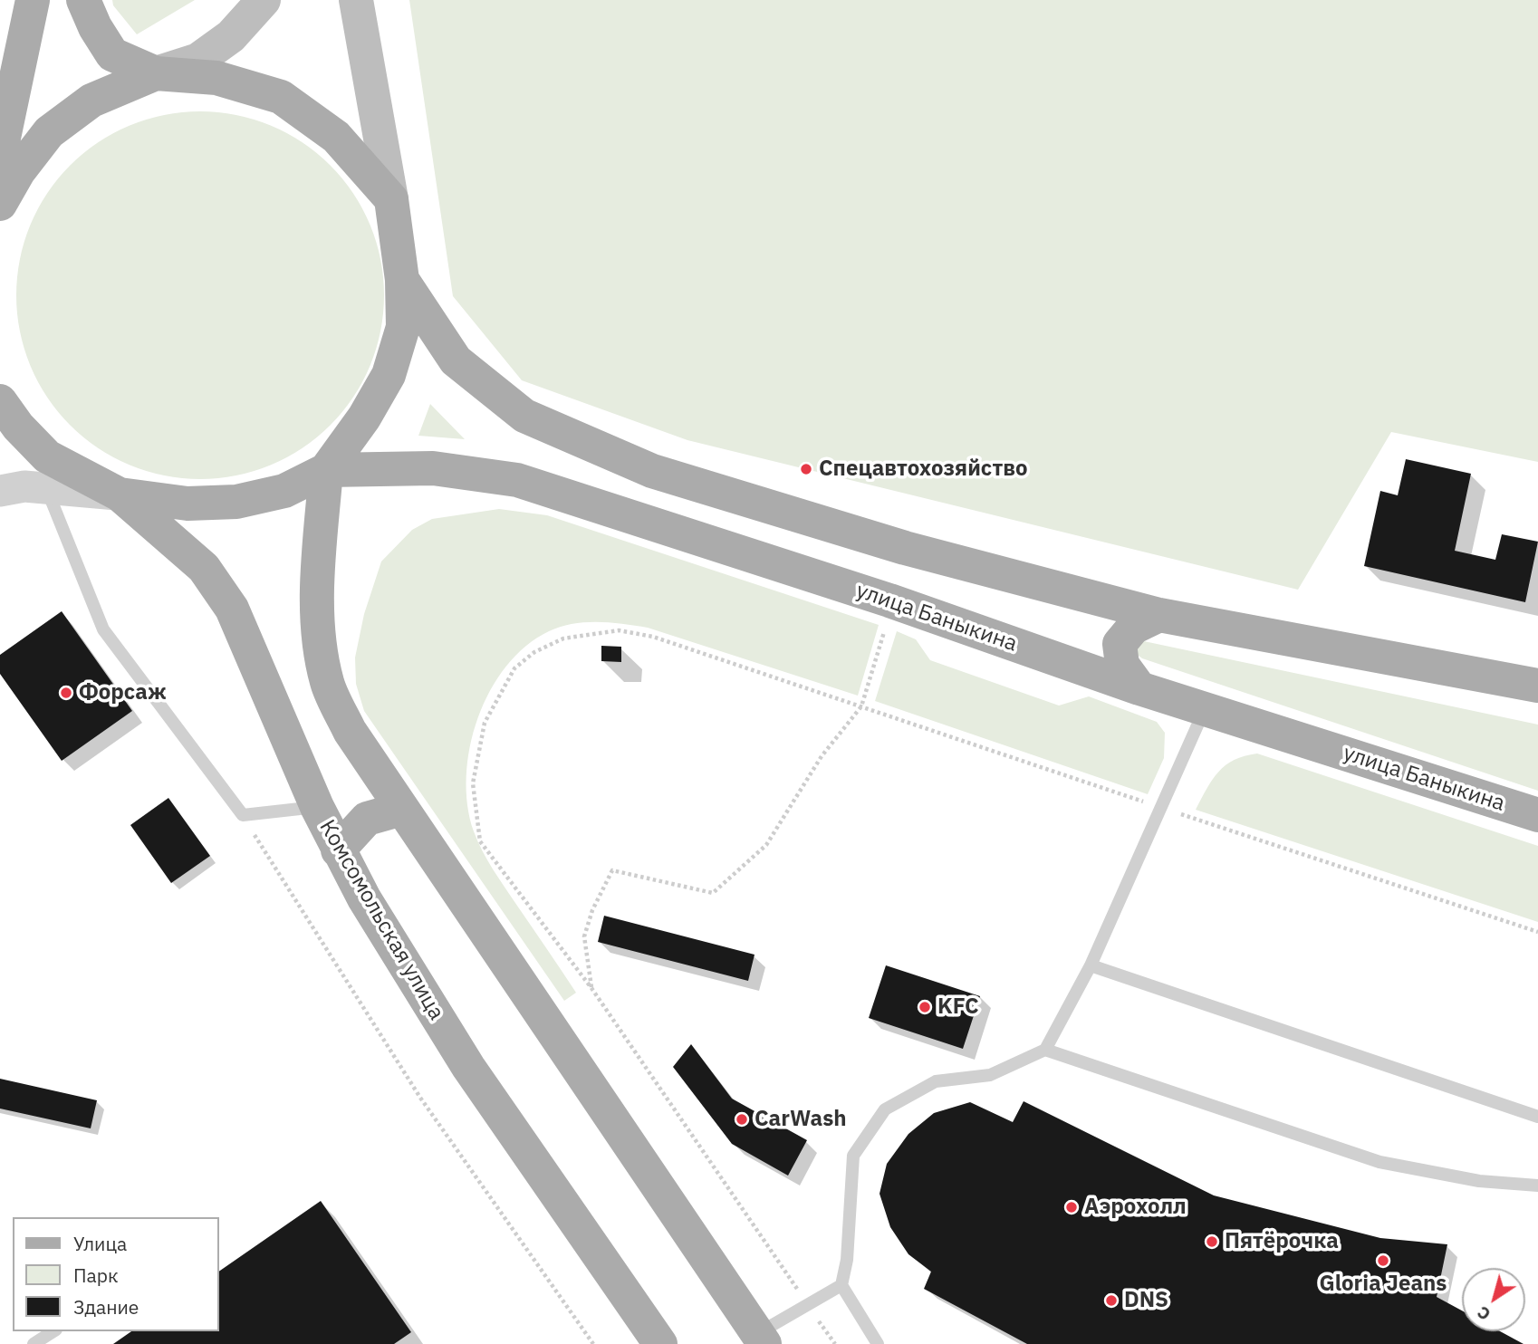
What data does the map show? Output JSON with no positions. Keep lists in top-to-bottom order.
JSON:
{
  "streets": {
    "main road": ["улица Баныкина", "Комсомольская улица"]
  },
  "places": [
    "Спецавтохозяйство",
    "Форсаж",
    "KFC",
    "CarWash",
    "Аэрохолл",
    "Пятёрочка",
    "Gloria Jeans",
    "DNS"
  ],
  "legend": ["Улица", "Парк", "Здание"],
  "north": "bottom left"
}
